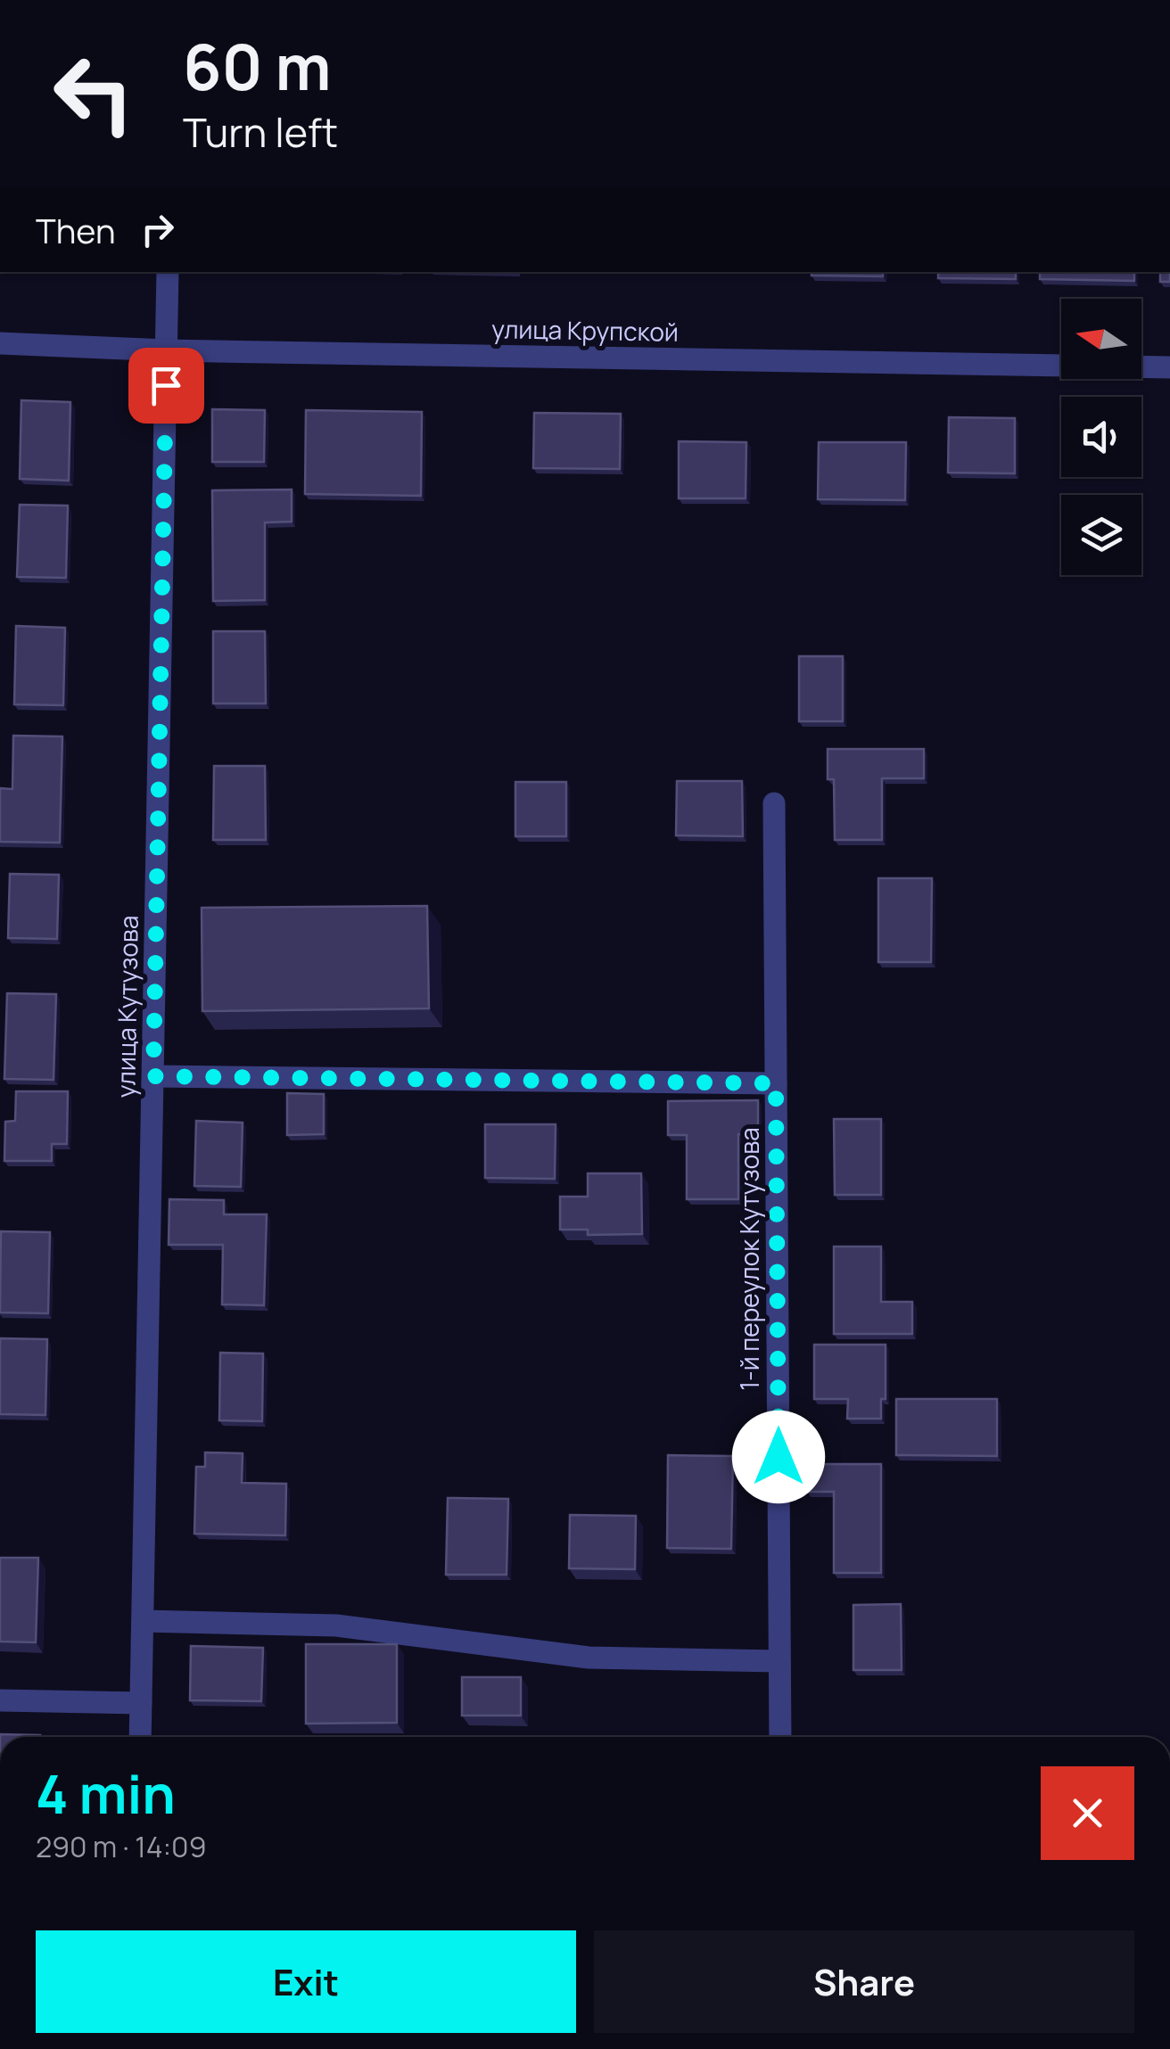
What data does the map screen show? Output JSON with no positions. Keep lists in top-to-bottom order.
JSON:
{
  "streets": {
    "street": ["улица Крупской", "улица Кутузова", "1-й переулок Кутузова"]
  },
  "crossings": [
    ["улица Крупской", "улица Кутузова"]
  ],
  "north": "left",
  "page": {
    "turn": ["60 m", "Turn left"],
    "then": "Then",
    "heading": ["4 min", "290 m · 14:09"],
    "buttons": ["Exit", "Share"]
  }
}
